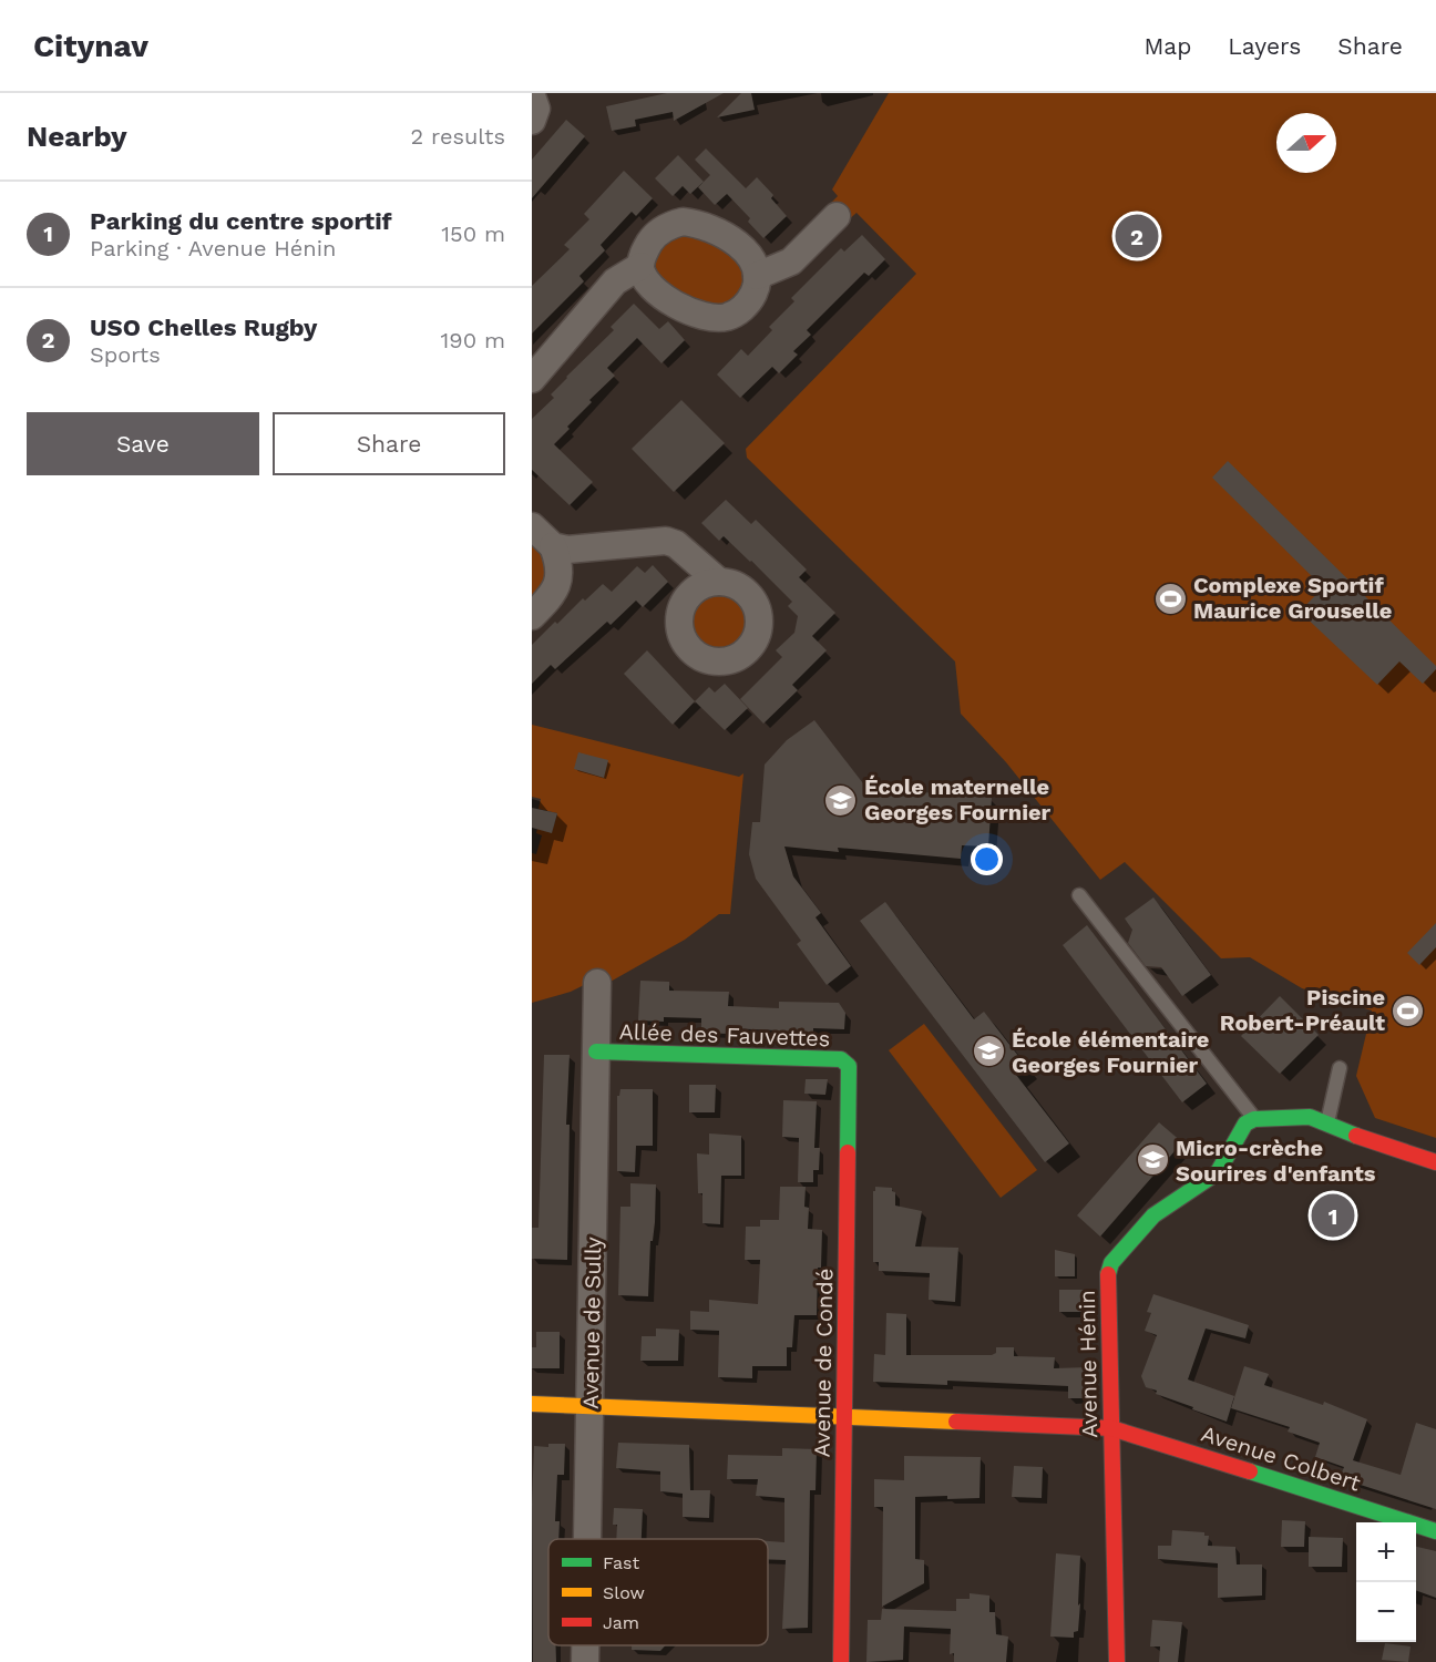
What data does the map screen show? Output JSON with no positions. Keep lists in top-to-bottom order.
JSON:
{
  "streets": {
    "street": [
      "Allée des Fauvettes",
      "Avenue de Sully",
      "Avenue de Condé",
      "Avenue Hénin",
      "Avenue Colbert"
    ]
  },
  "crossings": [
    ["Allée des Fauvettes", "Avenue de Sully"],
    ["Allée des Fauvettes", "Avenue de Condé"],
    ["Avenue de Sully", "Avenue Colbert"],
    ["Avenue de Condé", "Avenue Colbert"],
    ["Avenue Hénin", "Avenue Colbert"]
  ],
  "places": {
    "sports": ["Complexe Sportif Maurice Grouselle", "Piscine Robert-Préault"],
    "school or university": ["École maternelle Georges Fournier", "École élémentaire Georges Fournier", "Micro-crèche Sourires d'enfants"]
  },
  "legend": ["Fast", "Slow", "Jam"],
  "north": "right",
  "page": {
    "header": "Citynav",
    "nav": ["Map", "Layers", "Share"],
    "heading": ["Nearby", "2 results"],
    "list": [
      {
        "mark": "1",
        "name": "Parking du centre sportif",
        "note": "Parking · Avenue Hénin",
        "value": "150 m"
      },
      {
        "mark": "2",
        "name": "USO Chelles Rugby",
        "note": "Sports",
        "value": "190 m"
      }
    ],
    "pins": ["2", "1"],
    "buttons": ["Save", "Share"],
    "map_buttons": ["+", "−"]
  }
}
